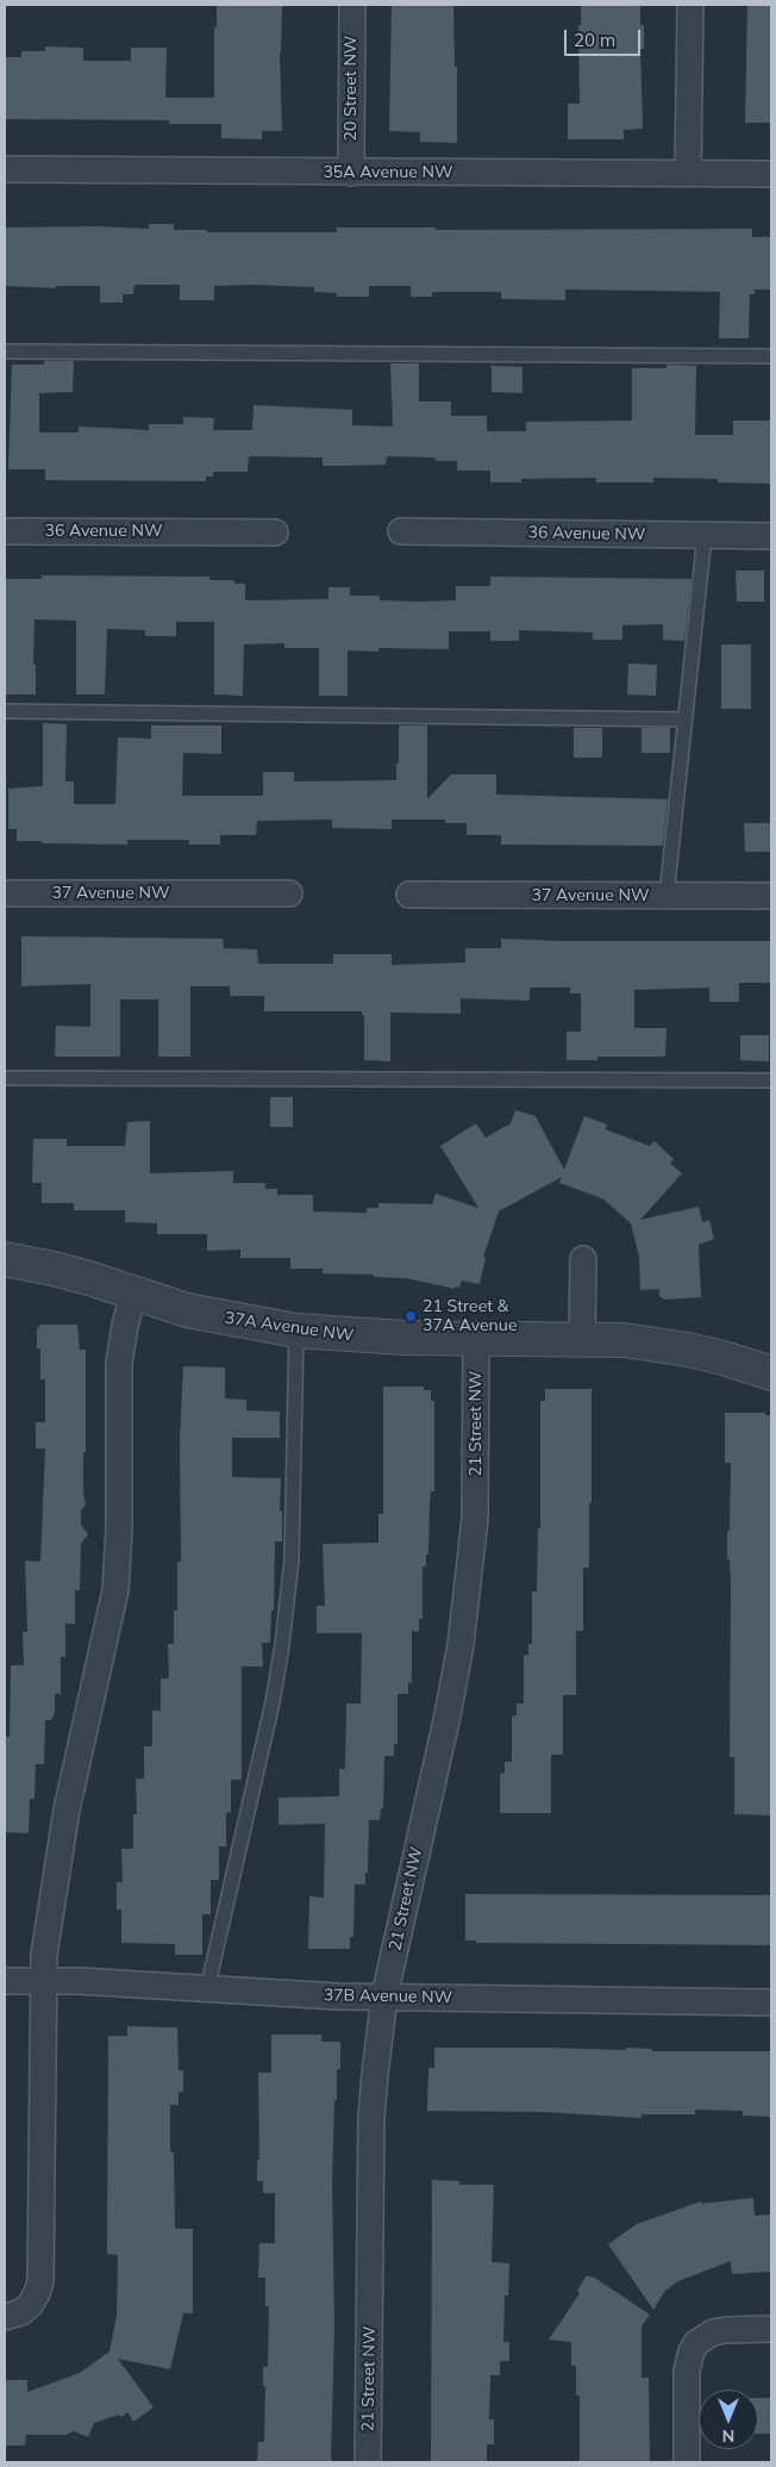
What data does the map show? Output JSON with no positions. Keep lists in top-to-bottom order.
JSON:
{
  "streets": {
    "street": [
      "20 Street NW",
      "35A Avenue NW",
      "36 Avenue NW",
      "37 Avenue NW",
      "37A Avenue NW",
      "21 Street NW",
      "37B Avenue NW"
    ]
  },
  "crossings": [
    ["20 Street NW", "35A Avenue NW"],
    ["37A Avenue NW", "21 Street NW"],
    ["21 Street NW", "37B Avenue NW"]
  ],
  "places": ["21 Street & 37A Avenue"],
  "scale_bar": "20 m",
  "north": "bottom"
}
